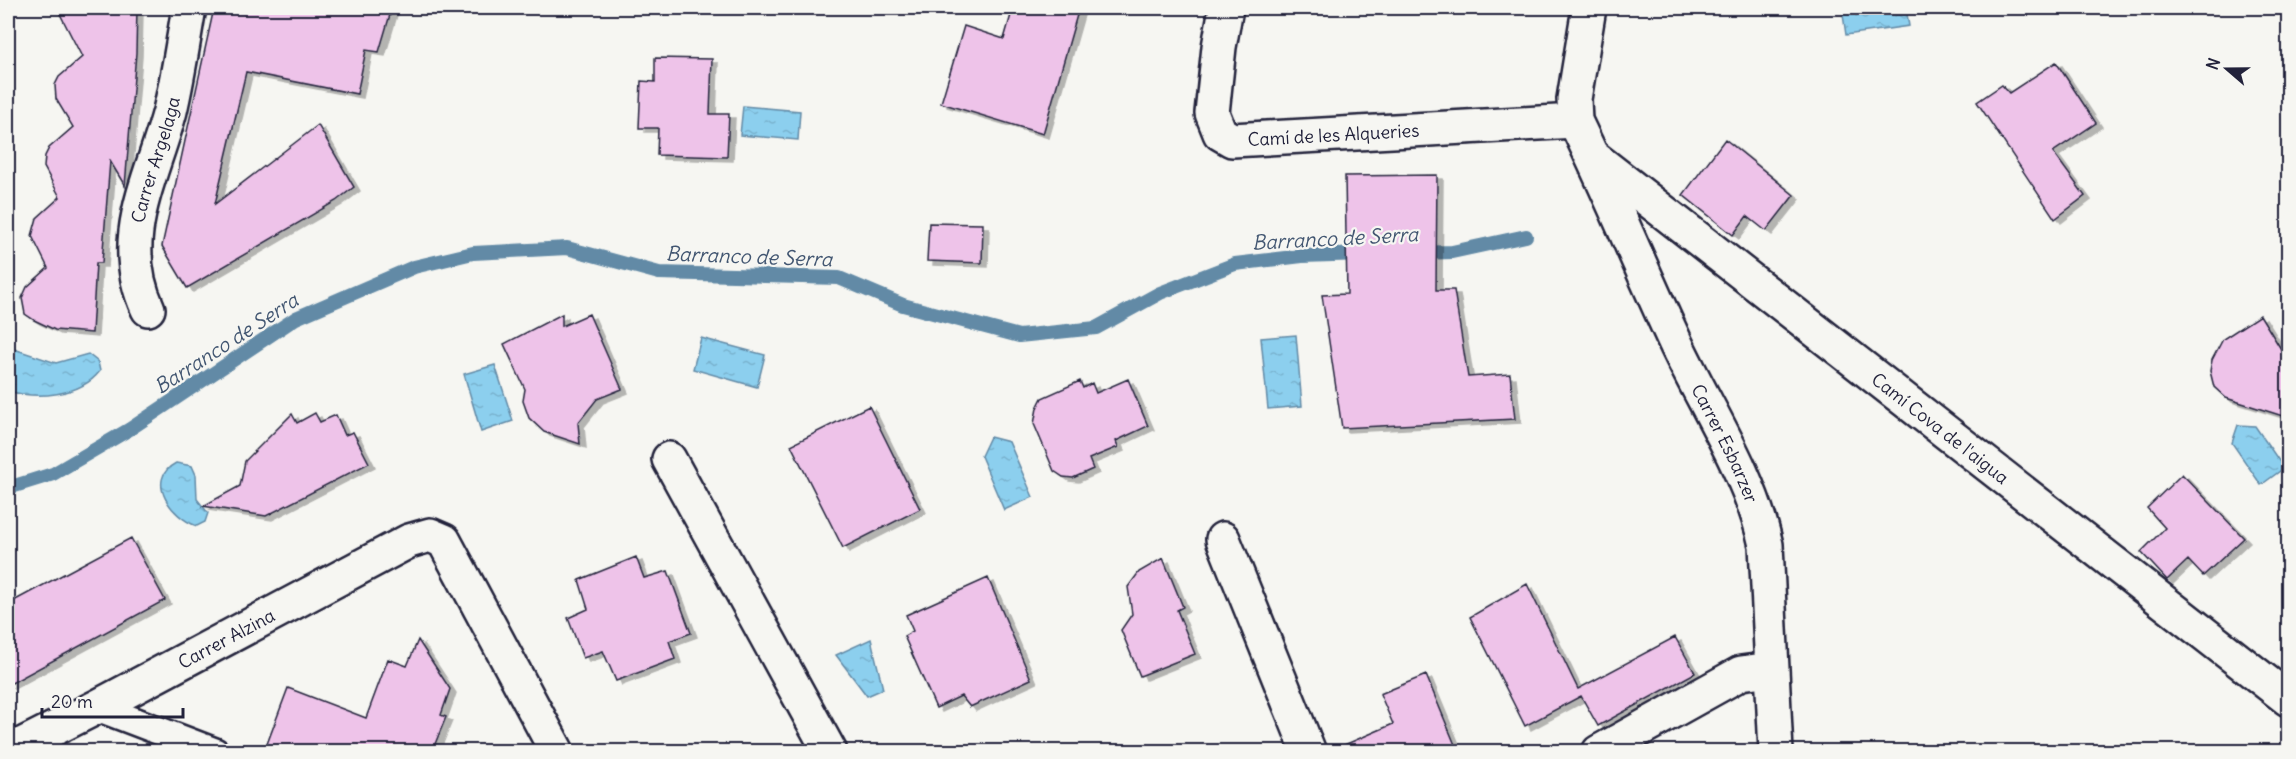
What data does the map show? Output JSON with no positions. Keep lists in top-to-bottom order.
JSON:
{
  "streets": {
    "street": [
      "Camí de les Alqueries",
      "Carrer Argelaga",
      "Camí Cova de l'aigua",
      "Carrer Esbarzer",
      "Carrer Alzina"
    ]
  },
  "crossings": [
    ["Camí de les Alqueries", "Carrer Esbarzer"],
    ["Camí Cova de l'aigua", "Carrer Esbarzer"]
  ],
  "water": ["Barranco de Serra"],
  "scale_bar": "20 m",
  "north": "left"
}
